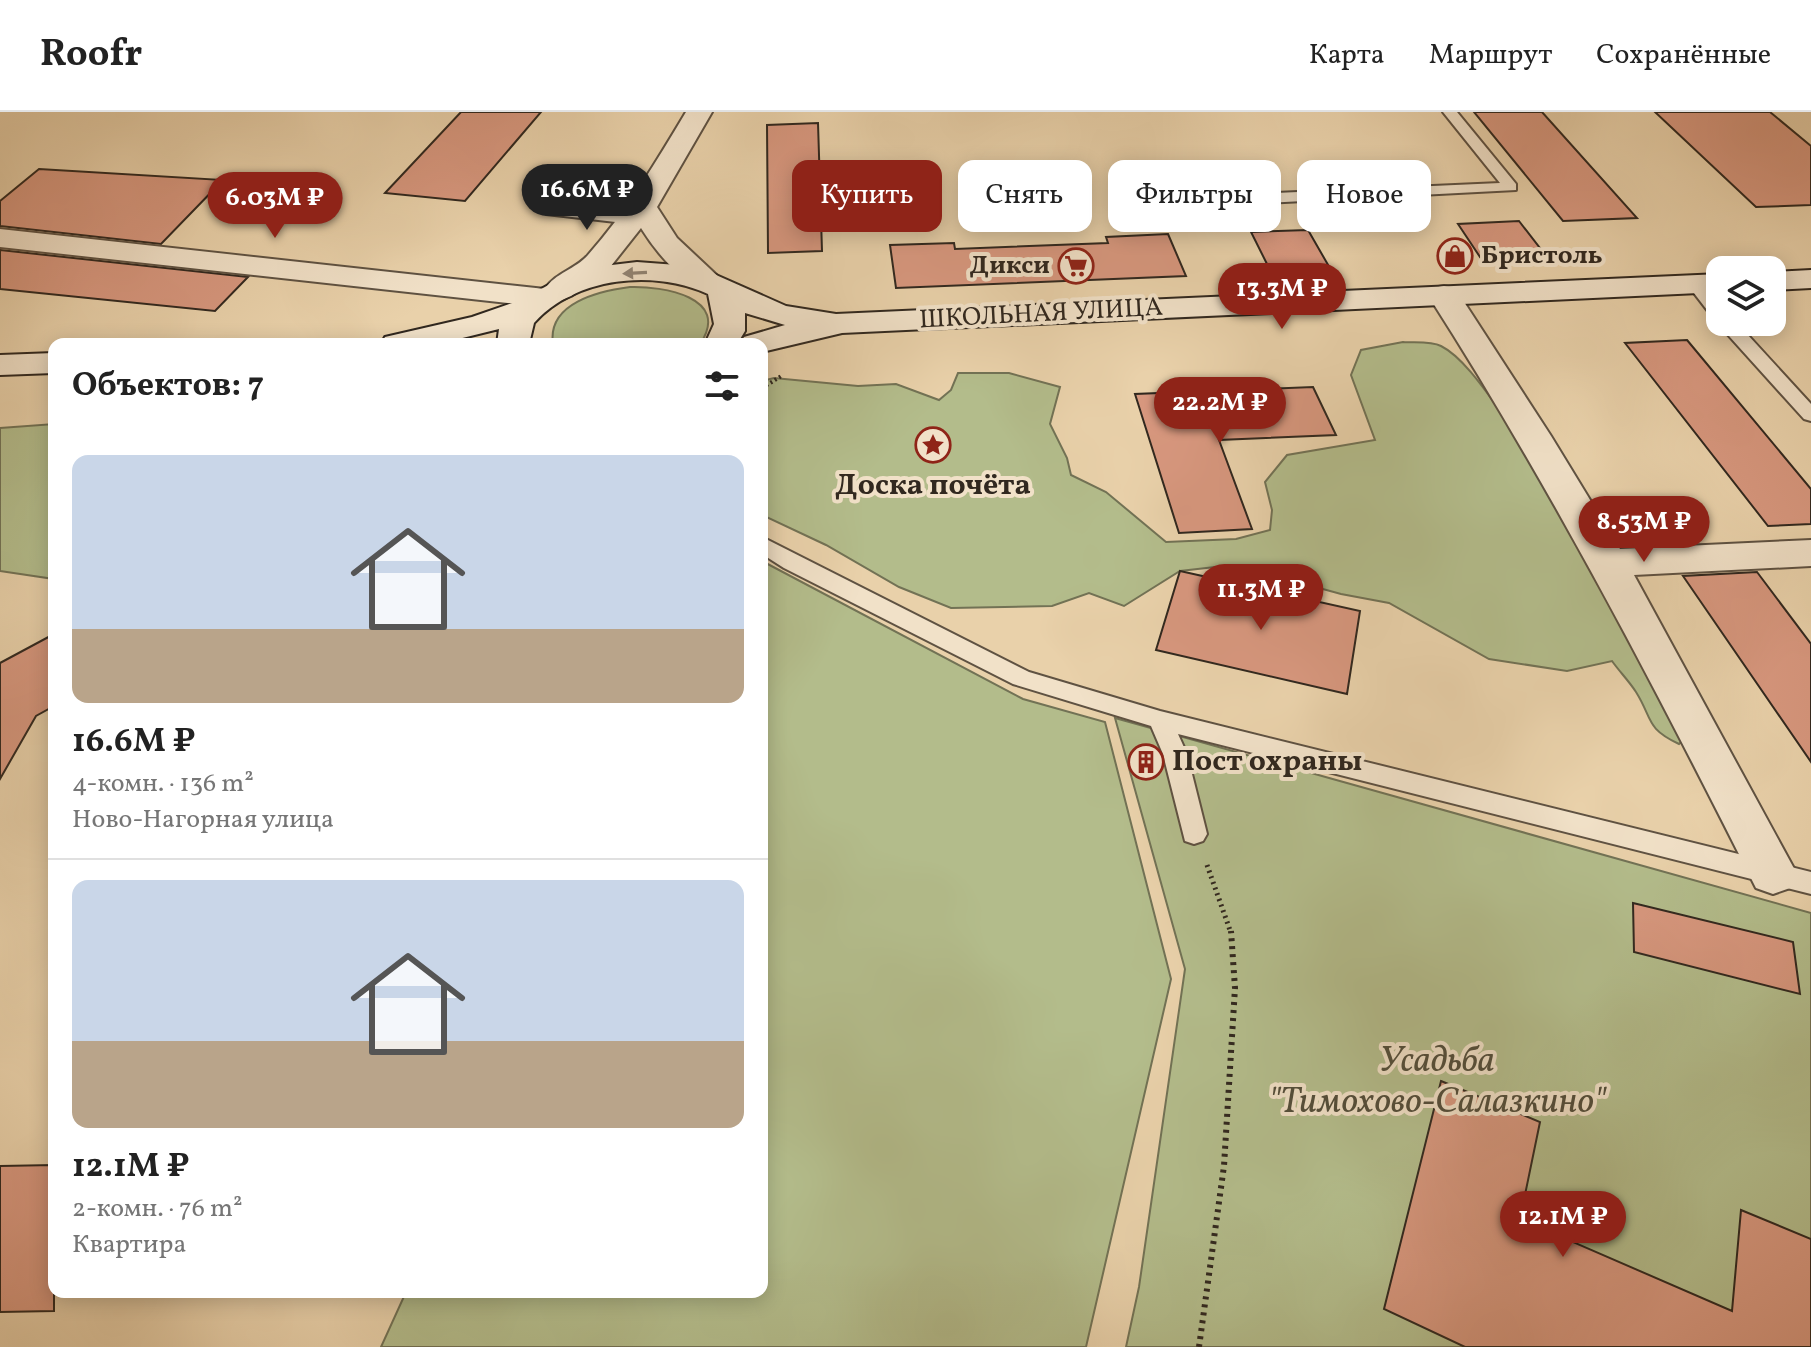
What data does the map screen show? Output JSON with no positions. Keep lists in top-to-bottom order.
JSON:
{
  "streets": {
    "street": ["ШКОЛЬНАЯ УЛИЦА"]
  },
  "parks": ["Усадьба \"Тимохово-Салазкино\""],
  "places": {
    "shop": ["Бристоль"],
    "supermarket": ["Дикси"],
    "place": ["Доска почёта"],
    "building": ["Пост охраны"]
  },
  "page": {
    "header": "Roofr",
    "nav": ["Карта", "Маршрут", "Сохранённые"],
    "chip": [
      "Купить",
      "Снять",
      "Фильтры",
      "Новое"
    ],
    "price": [
      "16.6M ₽",
      "6.03M ₽",
      "13.3M ₽",
      "22.2M ₽",
      "8.53M ₽",
      "11.3M ₽",
      "12.1M ₽"
    ],
    "heading": "Объектов: 7",
    "list": [
      {
        "name": "16.6M ₽",
        "note": "4-комн. · 136 m² · Ново-Нагорная улица"
      },
      {
        "name": "12.1M ₽",
        "note": "2-комн. · 76 m² · Квартира"
      }
    ]
  }
}
